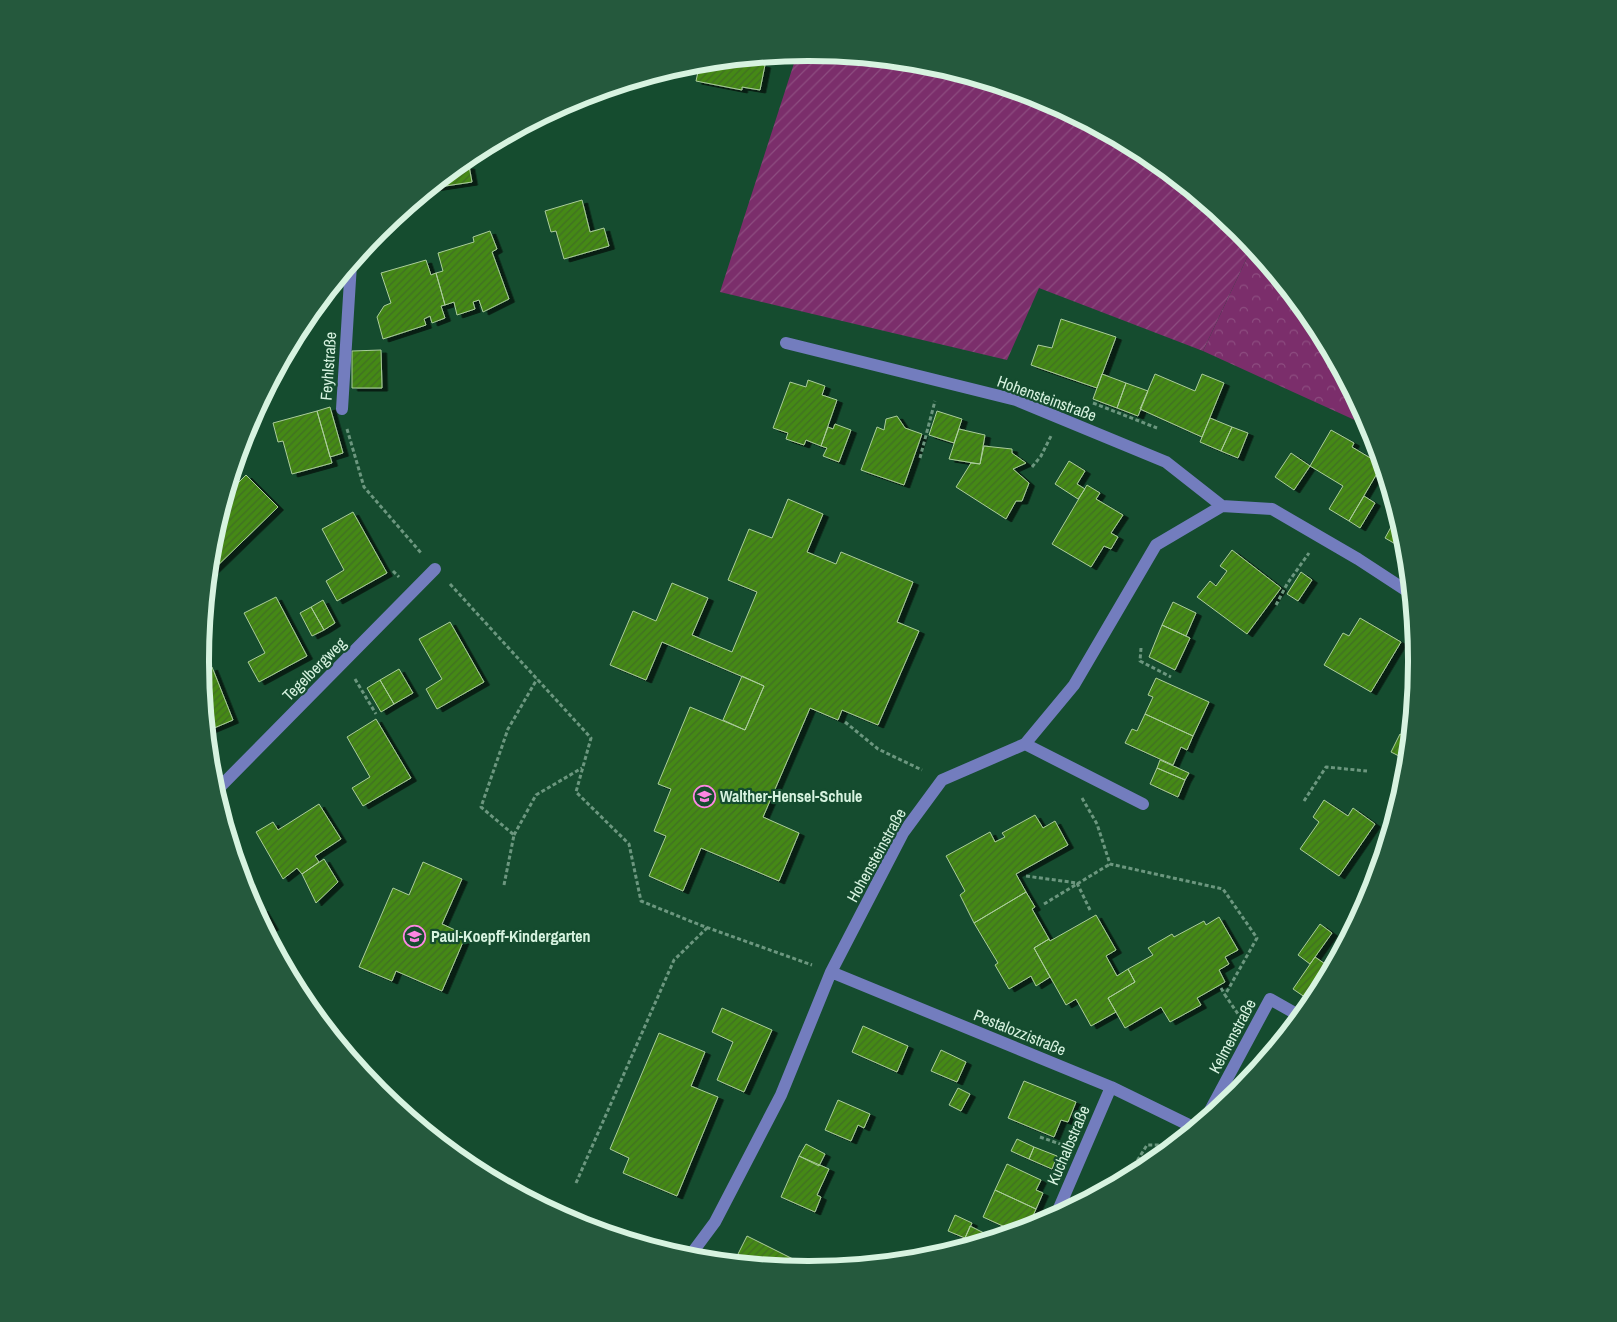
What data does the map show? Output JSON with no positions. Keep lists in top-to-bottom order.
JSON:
{
  "streets": {
    "street": [
      "Feyhlstraße",
      "Hohensteinstraße",
      "Tegelbergweg",
      "Pestalozzistraße",
      "Kelmenstraße",
      "Kuchalbstraße"
    ]
  },
  "crossings": [
    ["Hohensteinstraße", "Pestalozzistraße"],
    ["Pestalozzistraße", "Kuchalbstraße"]
  ],
  "places": {
    "school or university": ["Walther-Hensel-Schule", "Paul-Koepff-Kindergarten"]
  }
}
